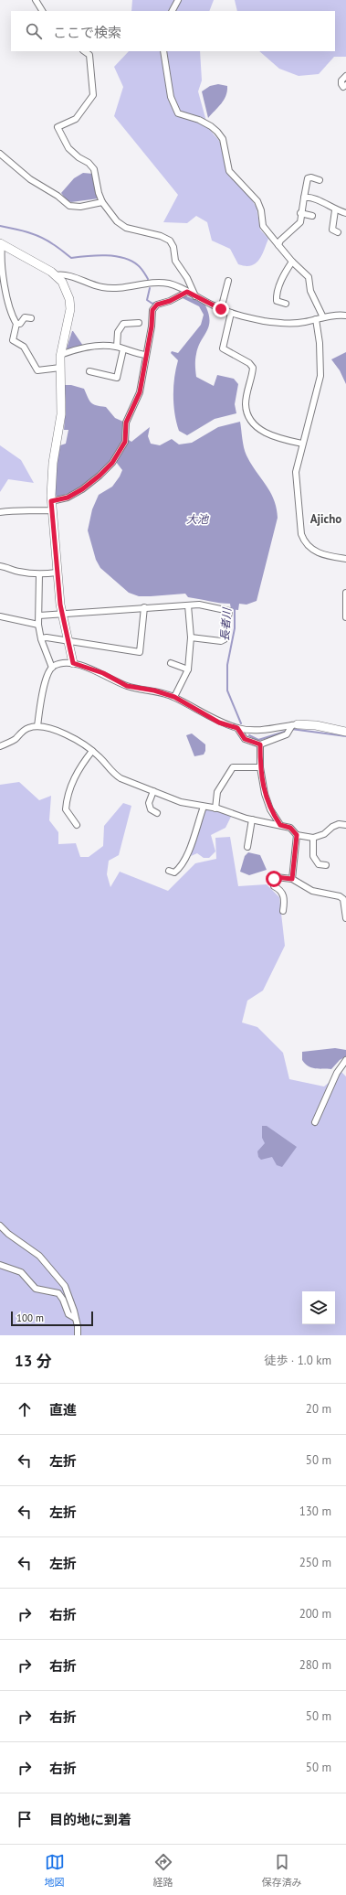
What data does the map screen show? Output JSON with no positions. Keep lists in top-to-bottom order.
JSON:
{
  "districts": ["Ajicho"],
  "water": ["大池", "長者川"],
  "scale_bar": "100 m",
  "page": {
    "search": "ここで検索",
    "scale": "100 m",
    "heading": ["13 分", "徒歩 · 1.0 km"],
    "list": [
      ["直進", "20 m"],
      ["左折", "50 m"],
      ["左折", "130 m"],
      ["左折", "250 m"],
      ["右折", "200 m"],
      ["右折", "280 m"],
      ["右折", "50 m"],
      ["右折", "50 m"],
      "目的地に到着"
    ],
    "nav": ["地図", "経路", "保存済み"]
  }
}
